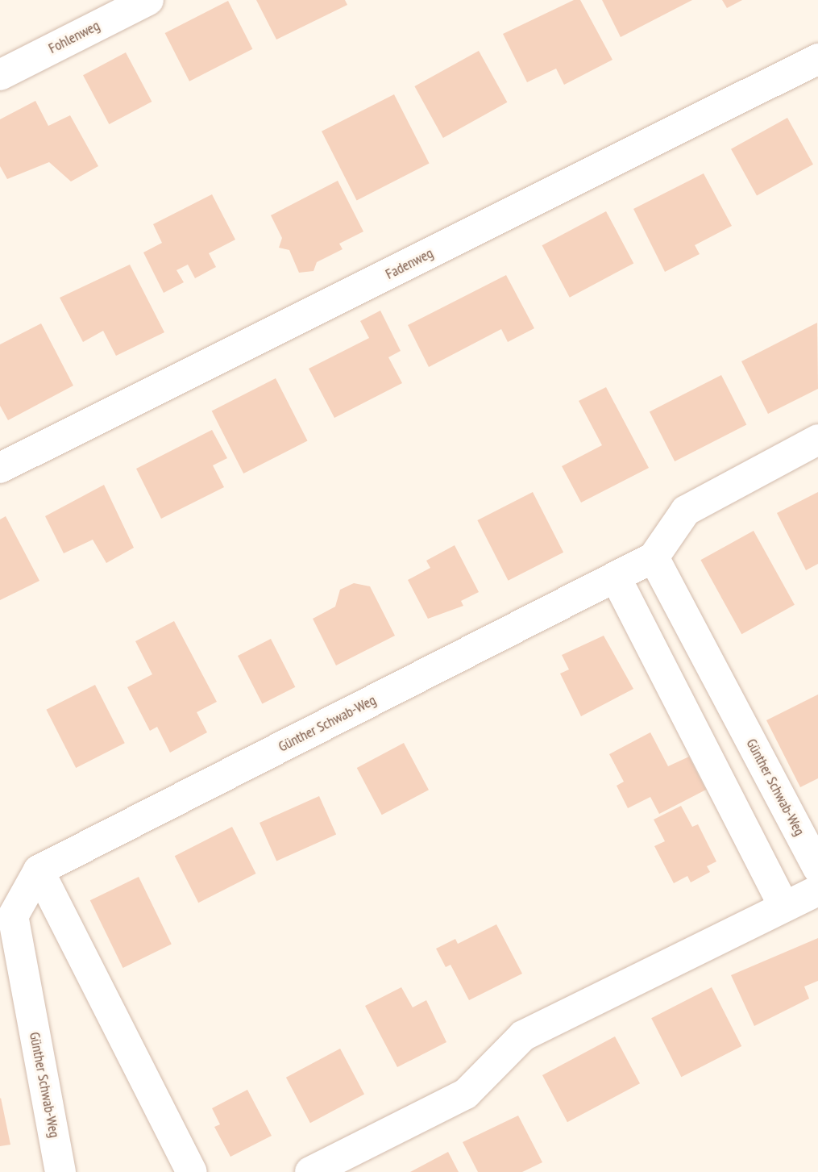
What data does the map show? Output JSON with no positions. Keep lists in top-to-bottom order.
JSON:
{
  "streets": {
    "street": ["Fohlenweg", "Fadenweg", "Günther Schwab-Weg"]
  }
}
